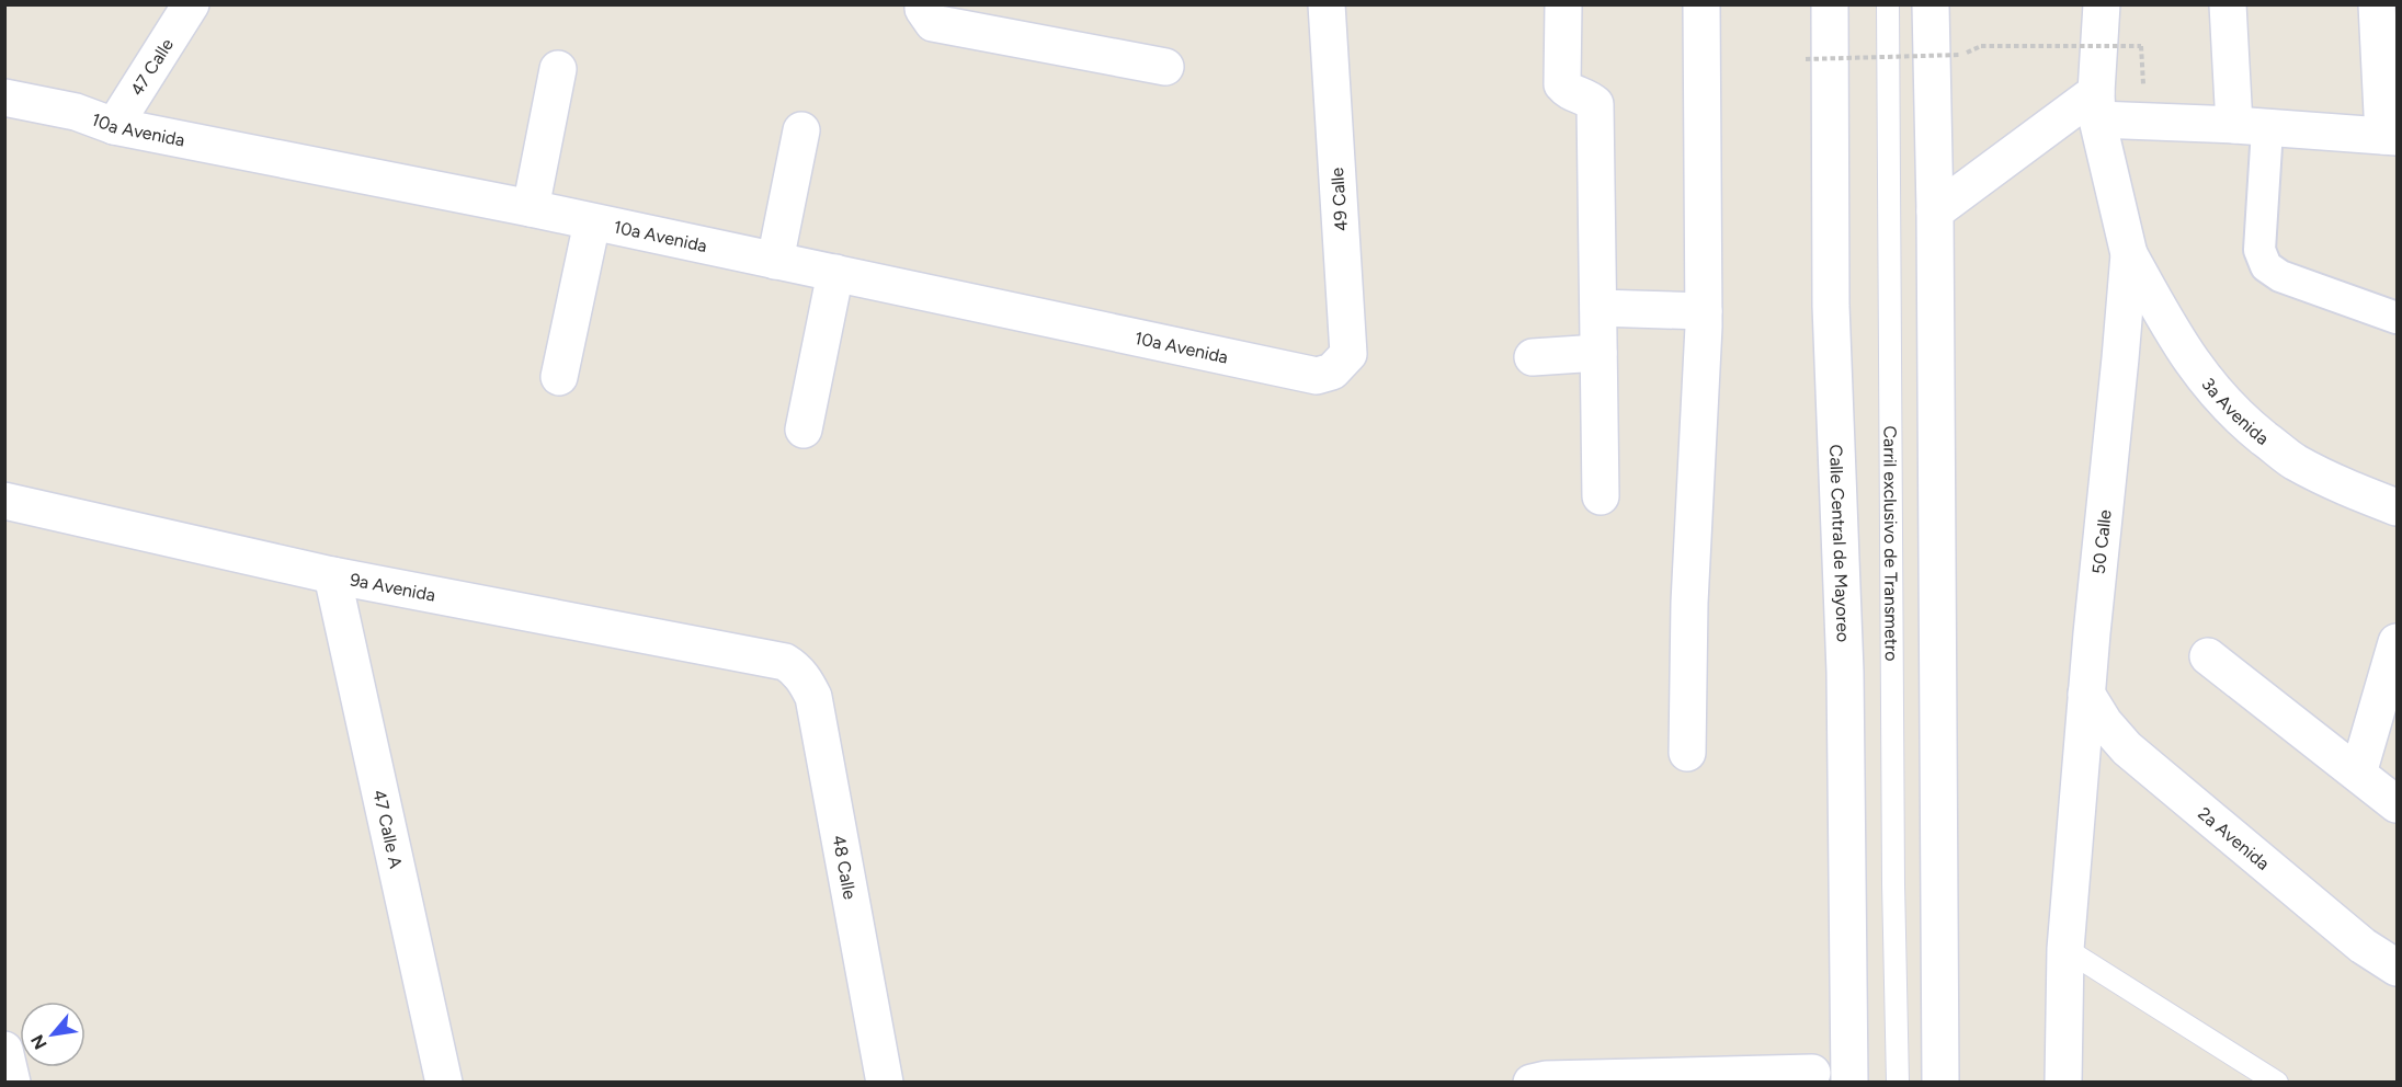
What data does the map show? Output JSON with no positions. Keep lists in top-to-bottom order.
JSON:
{
  "streets": {
    "street": [
      "47 Calle",
      "10a Avenida",
      "49 Calle",
      "3a Avenida",
      "50 Calle",
      "Calle Central de Mayoreo",
      "9a Avenida",
      "47 Calle A",
      "2a Avenida",
      "48 Calle"
    ],
    "lane": ["Carril exclusivo de Transmetro"]
  },
  "crossings": [
    ["47 Calle", "10a Avenida"],
    ["10a Avenida", "49 Calle"],
    ["3a Avenida", "50 Calle"],
    ["50 Calle", "2a Avenida"],
    ["9a Avenida", "47 Calle A"],
    ["9a Avenida", "48 Calle"]
  ],
  "north": "bottom left"
}
